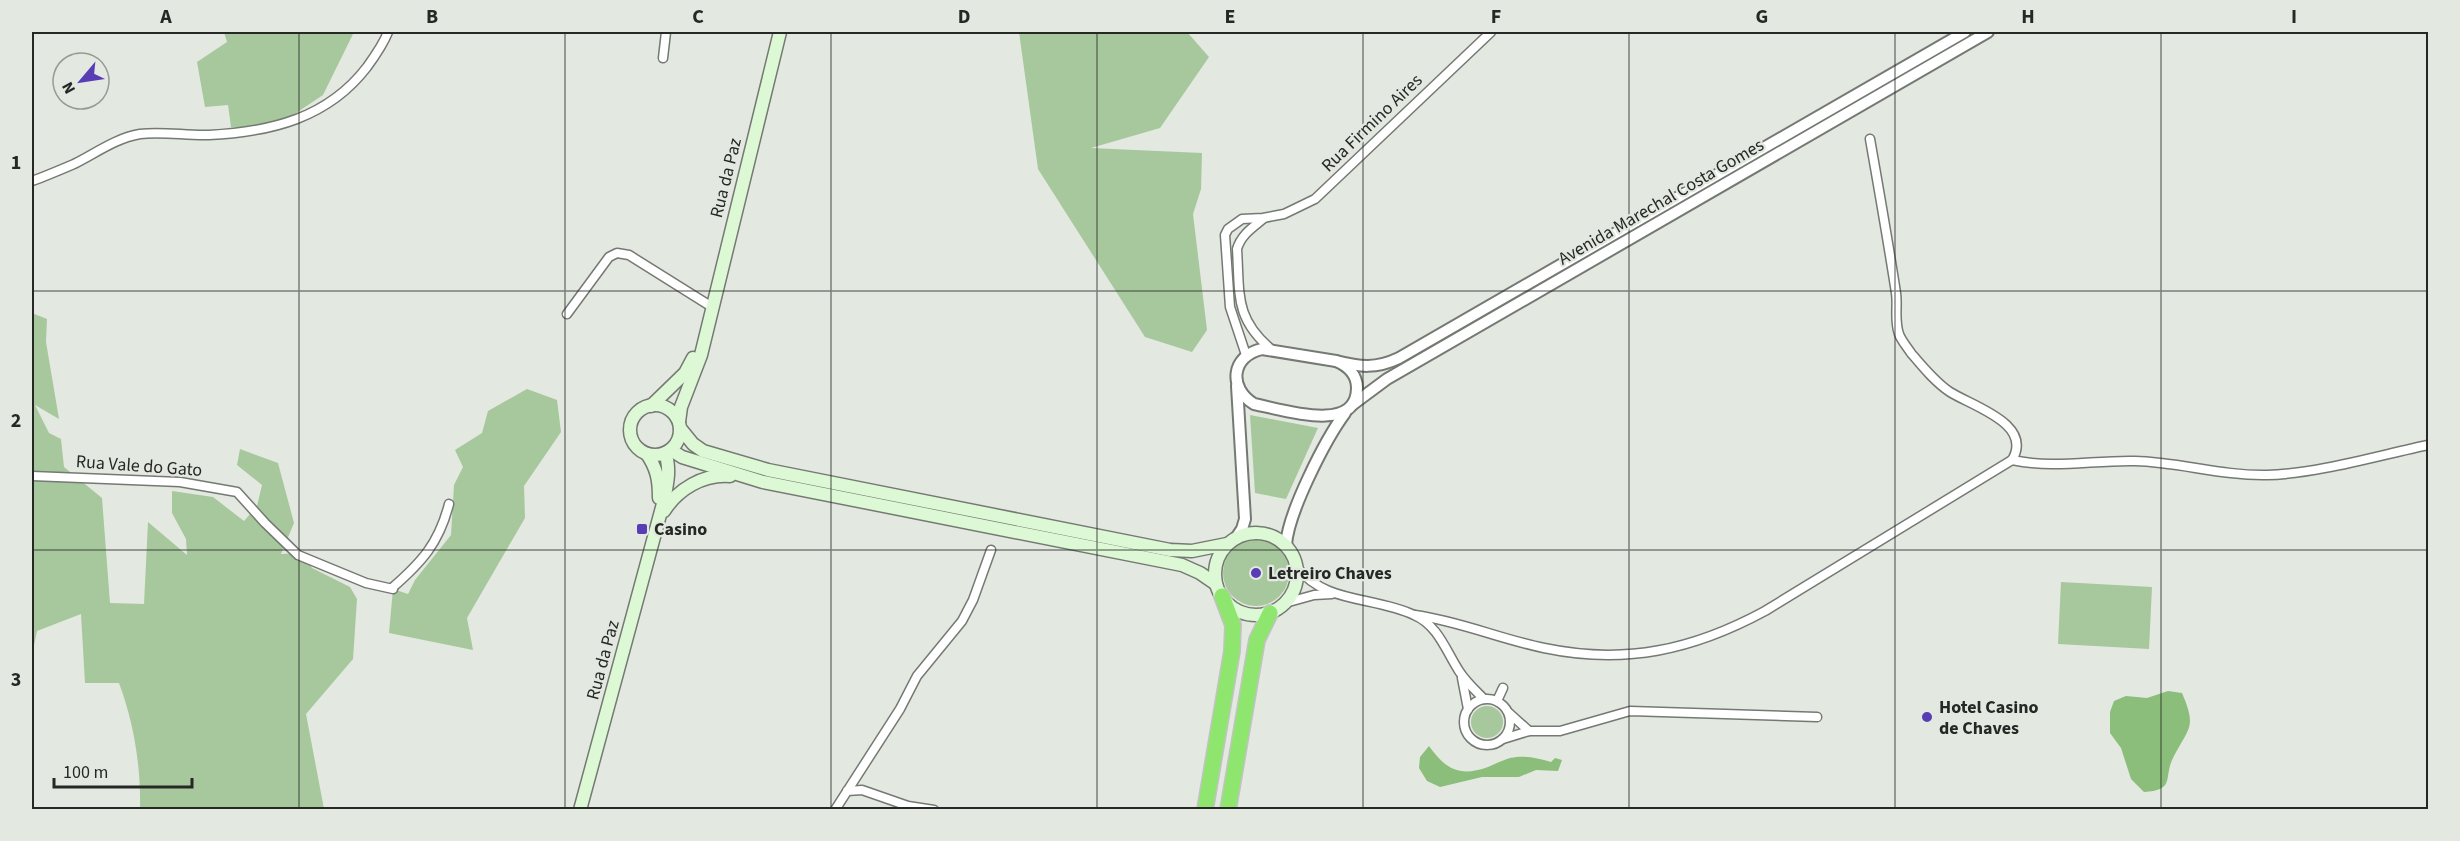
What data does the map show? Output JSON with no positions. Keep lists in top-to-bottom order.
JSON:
{
  "streets": {
    "main road": ["Rua da Paz"],
    "street": ["Rua Firmino Aires", "Avenida Marechal Costa Gomes", "Rua Vale do Gato"]
  },
  "places": {
    "transit": ["Casino"],
    "other": ["Letreiro Chaves", "Hotel Casino de Chaves"]
  },
  "scale_bar": "100 m",
  "north": "bottom left",
  "grid": {
    "columns": [
      "A",
      "B",
      "C",
      "D",
      "E",
      "F",
      "G",
      "H",
      "I"
    ],
    "rows": ["1", "2", "3"]
  }
}
